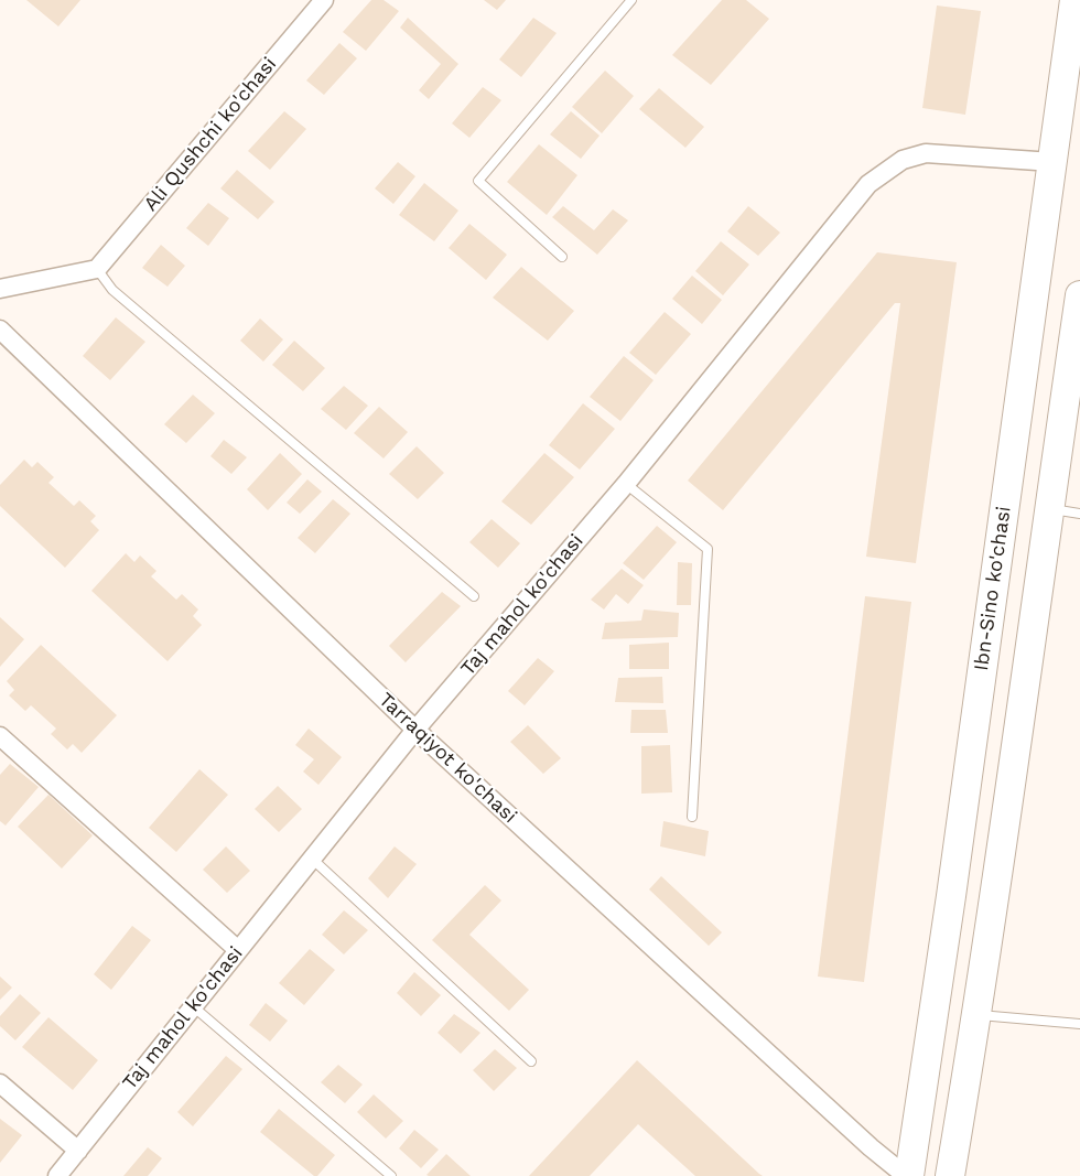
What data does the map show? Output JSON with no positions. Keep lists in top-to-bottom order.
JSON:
{
  "streets": {
    "main road": ["Ibn-Sino ko'chasi"],
    "street": ["Ali Qushchi ko'chasi", "Taj mahol ko'chasi", "Tarraqiyot ko'chasi"]
  },
  "crossings": [
    ["Ibn-Sino ko'chasi", "Taj mahol ko'chasi"],
    ["Ibn-Sino ko'chasi", "Tarraqiyot ko'chasi"],
    ["Taj mahol ko'chasi", "Tarraqiyot ko'chasi"]
  ]
}
